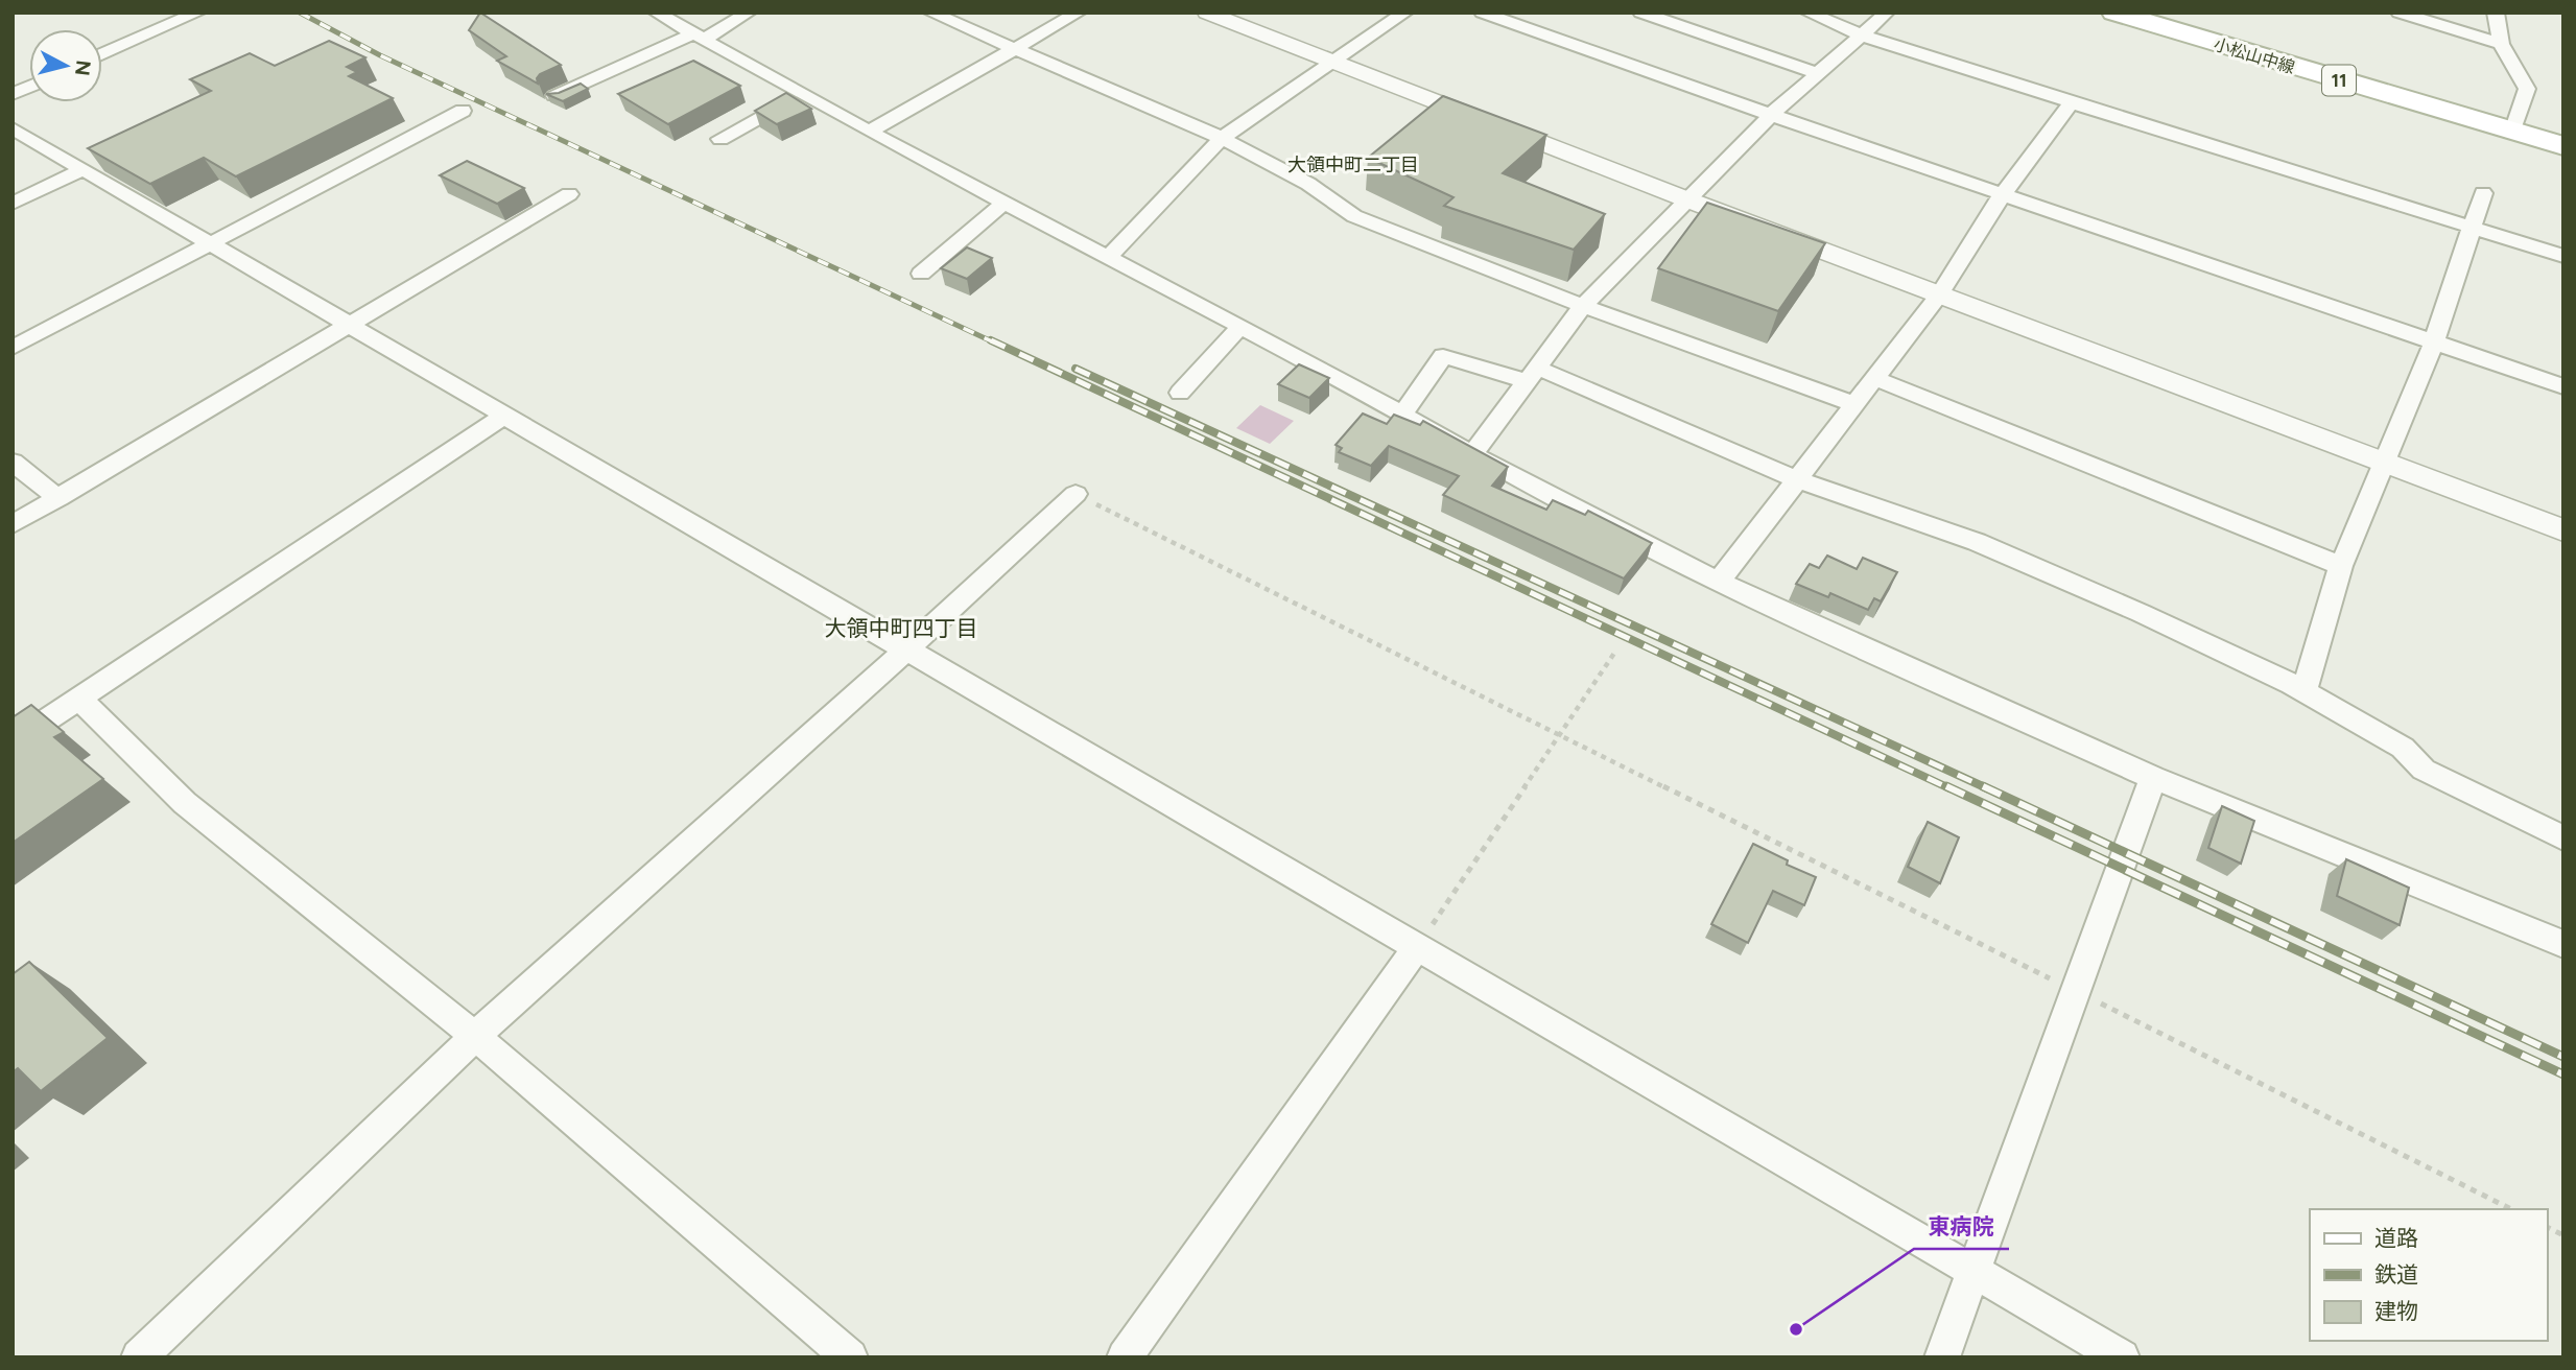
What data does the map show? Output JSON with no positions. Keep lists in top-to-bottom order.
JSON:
{
  "streets": {
    "main road": ["小松山中線", "11"]
  },
  "districts": ["大領中町二丁目", "大領中町四丁目"],
  "places": ["東病院"],
  "legend": ["道路", "鉄道", "建物"],
  "north": "right"
}
